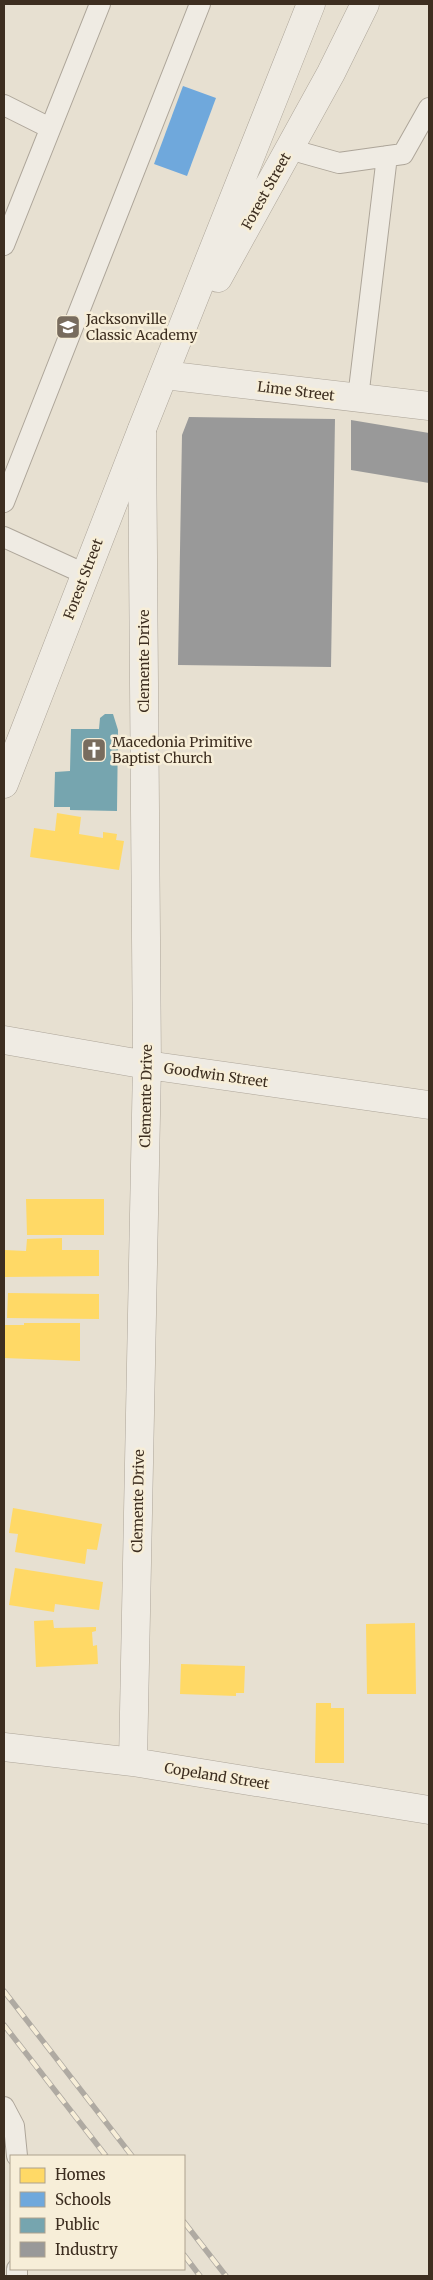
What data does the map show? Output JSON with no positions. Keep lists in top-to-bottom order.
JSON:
{
  "streets": {
    "street": [
      "Forest Street",
      "Lime Street",
      "Clemente Drive",
      "Goodwin Street",
      "Copeland Street"
    ]
  },
  "crossings": [
    ["Forest Street", "Lime Street"],
    ["Forest Street", "Clemente Drive"],
    ["Clemente Drive", "Goodwin Street"],
    ["Clemente Drive", "Copeland Street"]
  ],
  "places": {
    "school or university": ["Jacksonville Classic Academy"],
    "church": ["Macedonia Primitive Baptist Church"]
  },
  "legend": [
    "Homes",
    "Schools",
    "Public",
    "Industry"
  ]
}
